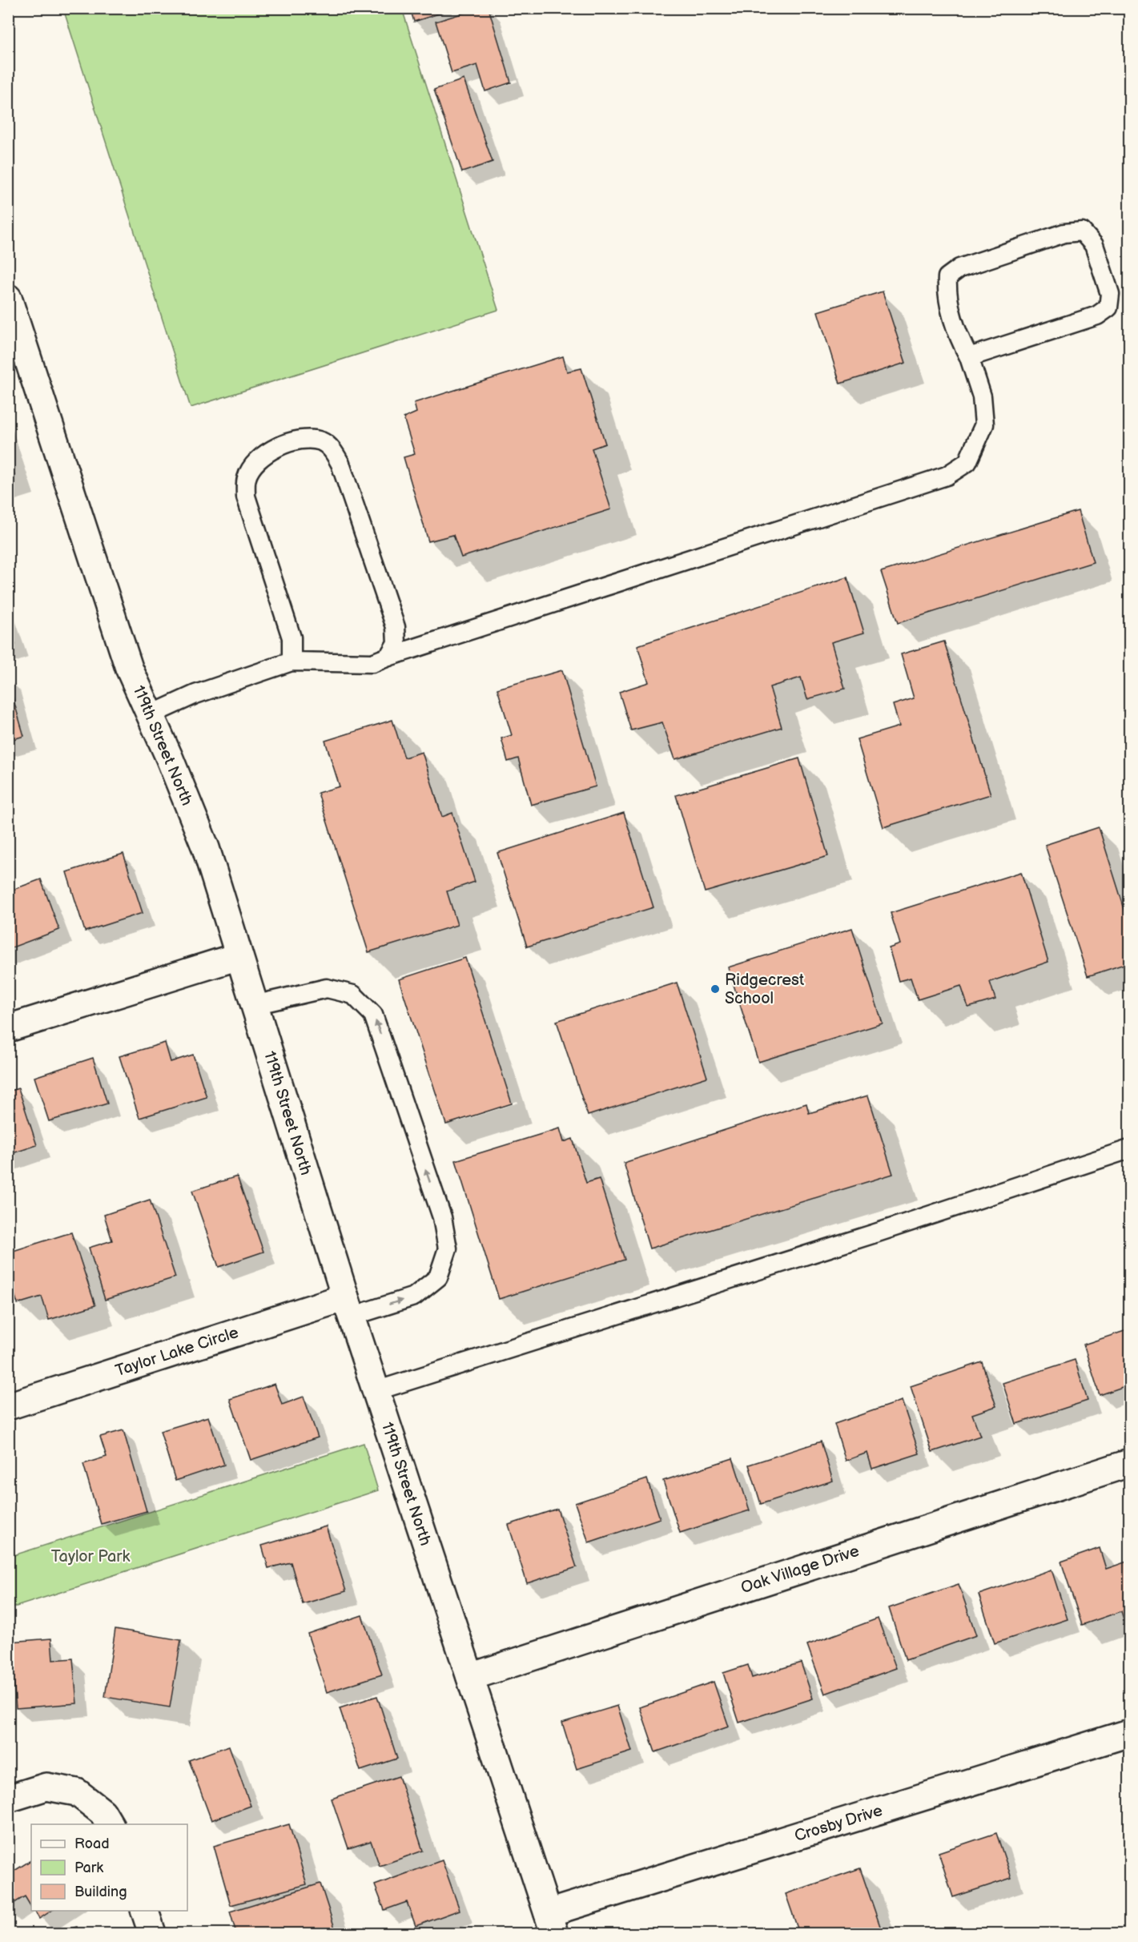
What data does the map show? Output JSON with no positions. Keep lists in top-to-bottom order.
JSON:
{
  "streets": {
    "street": [
      "119th Street North",
      "Taylor Lake Circle",
      "Oak Village Drive",
      "Crosby Drive"
    ]
  },
  "crossings": [
    ["119th Street North", "Taylor Lake Circle"],
    ["119th Street North", "Oak Village Drive"],
    ["119th Street North", "Crosby Drive"]
  ],
  "parks": ["Taylor Park"],
  "places": ["Ridgecrest School"],
  "legend": ["Road", "Park", "Building"]
}
